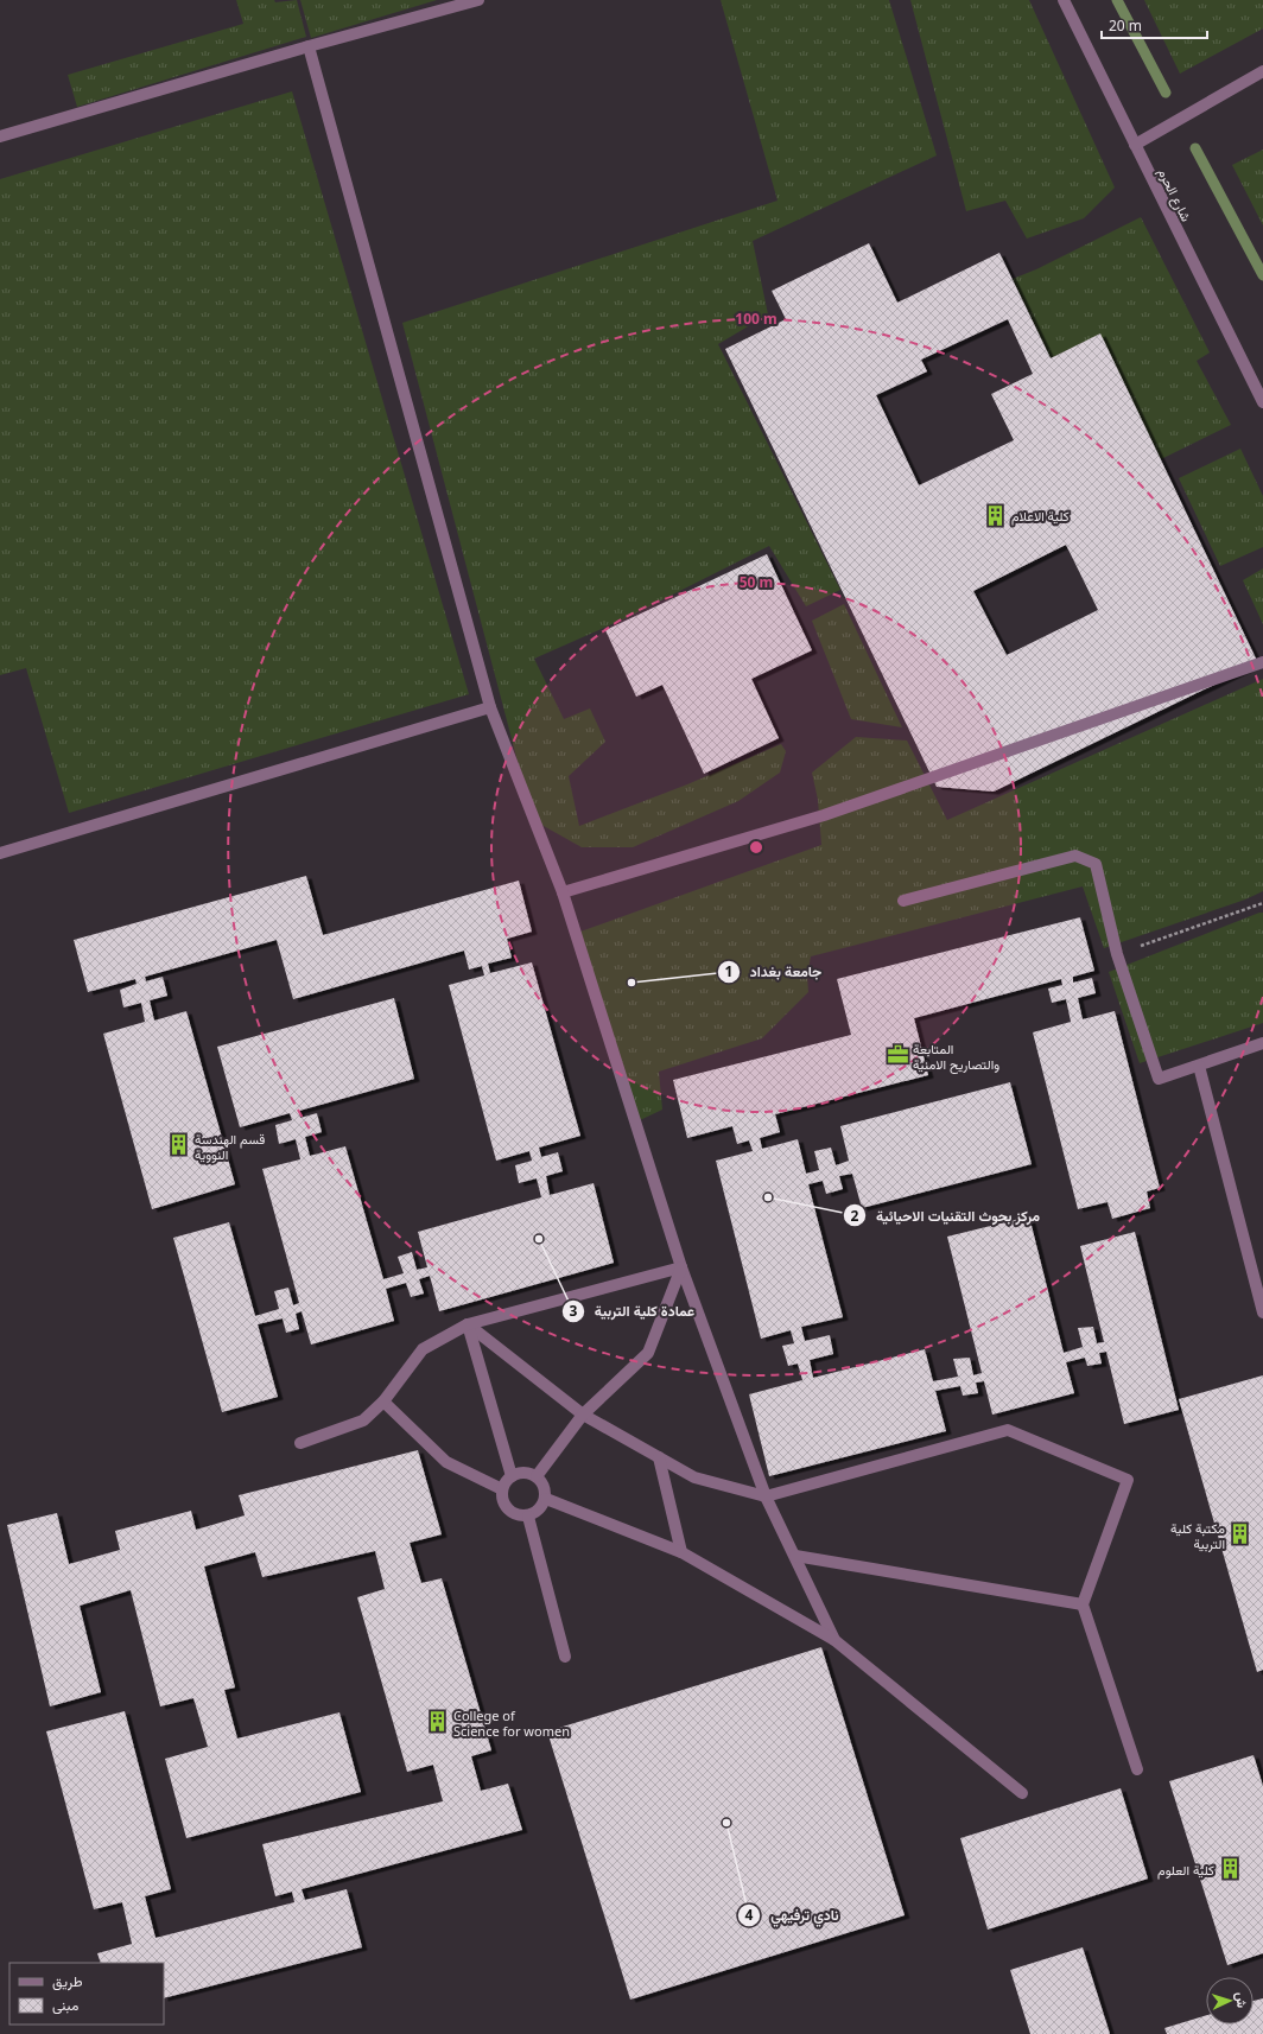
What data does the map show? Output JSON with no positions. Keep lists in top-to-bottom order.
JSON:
{
  "streets": {
    "street": ["شارع الحرم"]
  },
  "places": {
    "building": [
      "كلية الاعلام",
      "قسم الهندسة النووية",
      "مكتبة كلية التربية",
      "College of Science for women",
      "كلية العلوم"
    ],
    "other": [
      "جامعة بغداد",
      "مركز بحوث التقنيات الاحيائية",
      "عمادة كلية التربية",
      "نادي ترفيهي"
    ],
    "office": ["المتابعة والتصاريح الامنية"]
  },
  "legend": ["طريق", "مبنى"],
  "scale_bar": "20 m",
  "north": "right",
  "rings": ["100 m", "50 m"]
}
